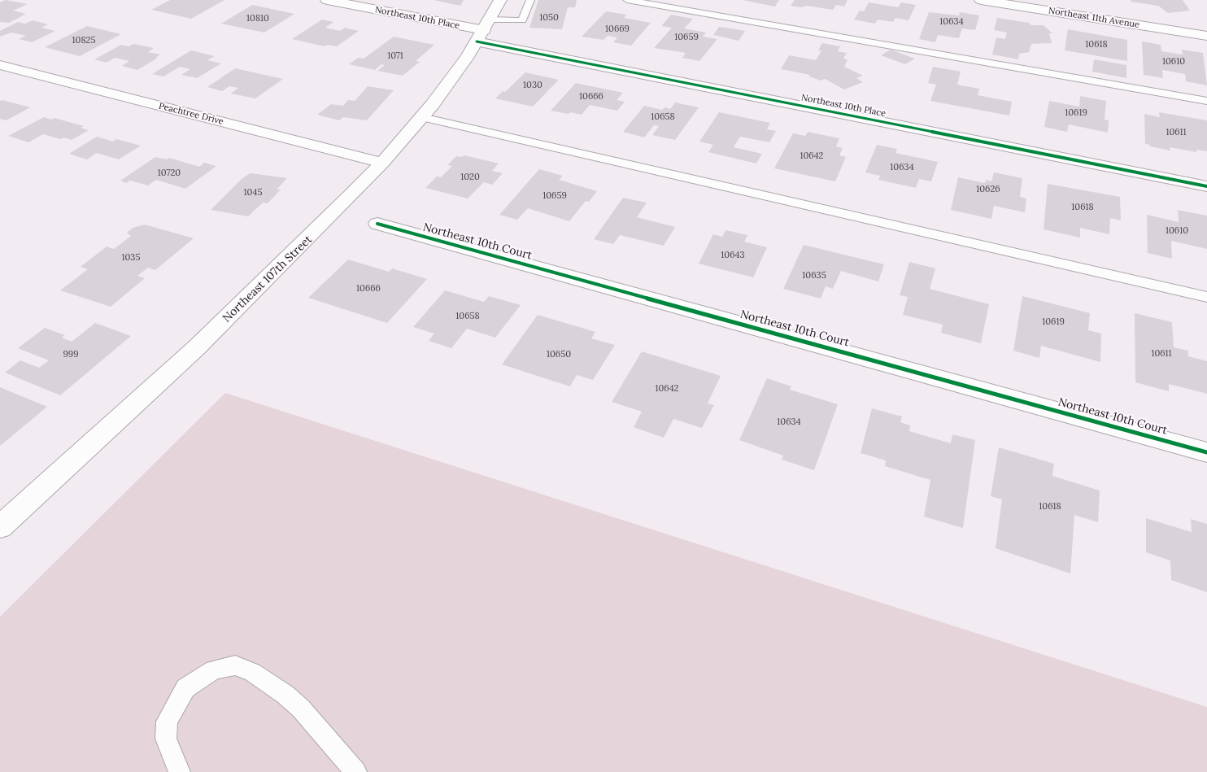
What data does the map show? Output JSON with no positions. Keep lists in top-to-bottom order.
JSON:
{
  "streets": {
    "street": [
      "Northeast 10th Place",
      "Northeast 11th Avenue",
      "Peachtree Drive",
      "Northeast 10th Court",
      "Northeast 107th Street"
    ]
  },
  "crossings": [
    ["Northeast 10th Place", "Northeast 107th Street"],
    ["Peachtree Drive", "Northeast 107th Street"]
  ],
  "house_numbers": [
    "1050",
    "10810",
    "10634",
    "10669",
    "10659",
    "10825",
    "10618",
    "1071",
    "10610",
    "1030",
    "10666",
    "10619",
    "10658",
    "10611",
    "10642",
    "10634",
    "10720",
    "1020",
    "10626",
    "1045",
    "10659",
    "10618",
    "10610",
    "10643",
    "1035",
    "10635",
    "10666",
    "10658",
    "10619",
    "10611",
    "999",
    "10650",
    "10642",
    "10634",
    "10618"
  ]
}
